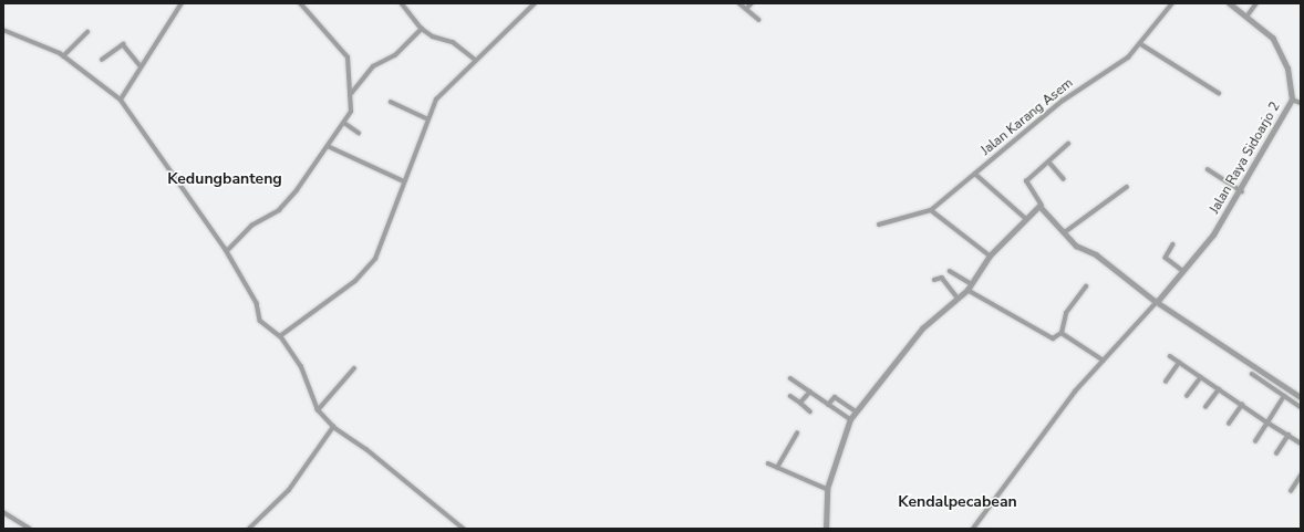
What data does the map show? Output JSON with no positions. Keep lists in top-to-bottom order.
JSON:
{
  "streets": {
    "street": ["Jalan Karang Asem", "Jalan Raya Sidoarjo 2"]
  },
  "districts": ["Kedungbanteng", "Kendalpecabean"]
}
